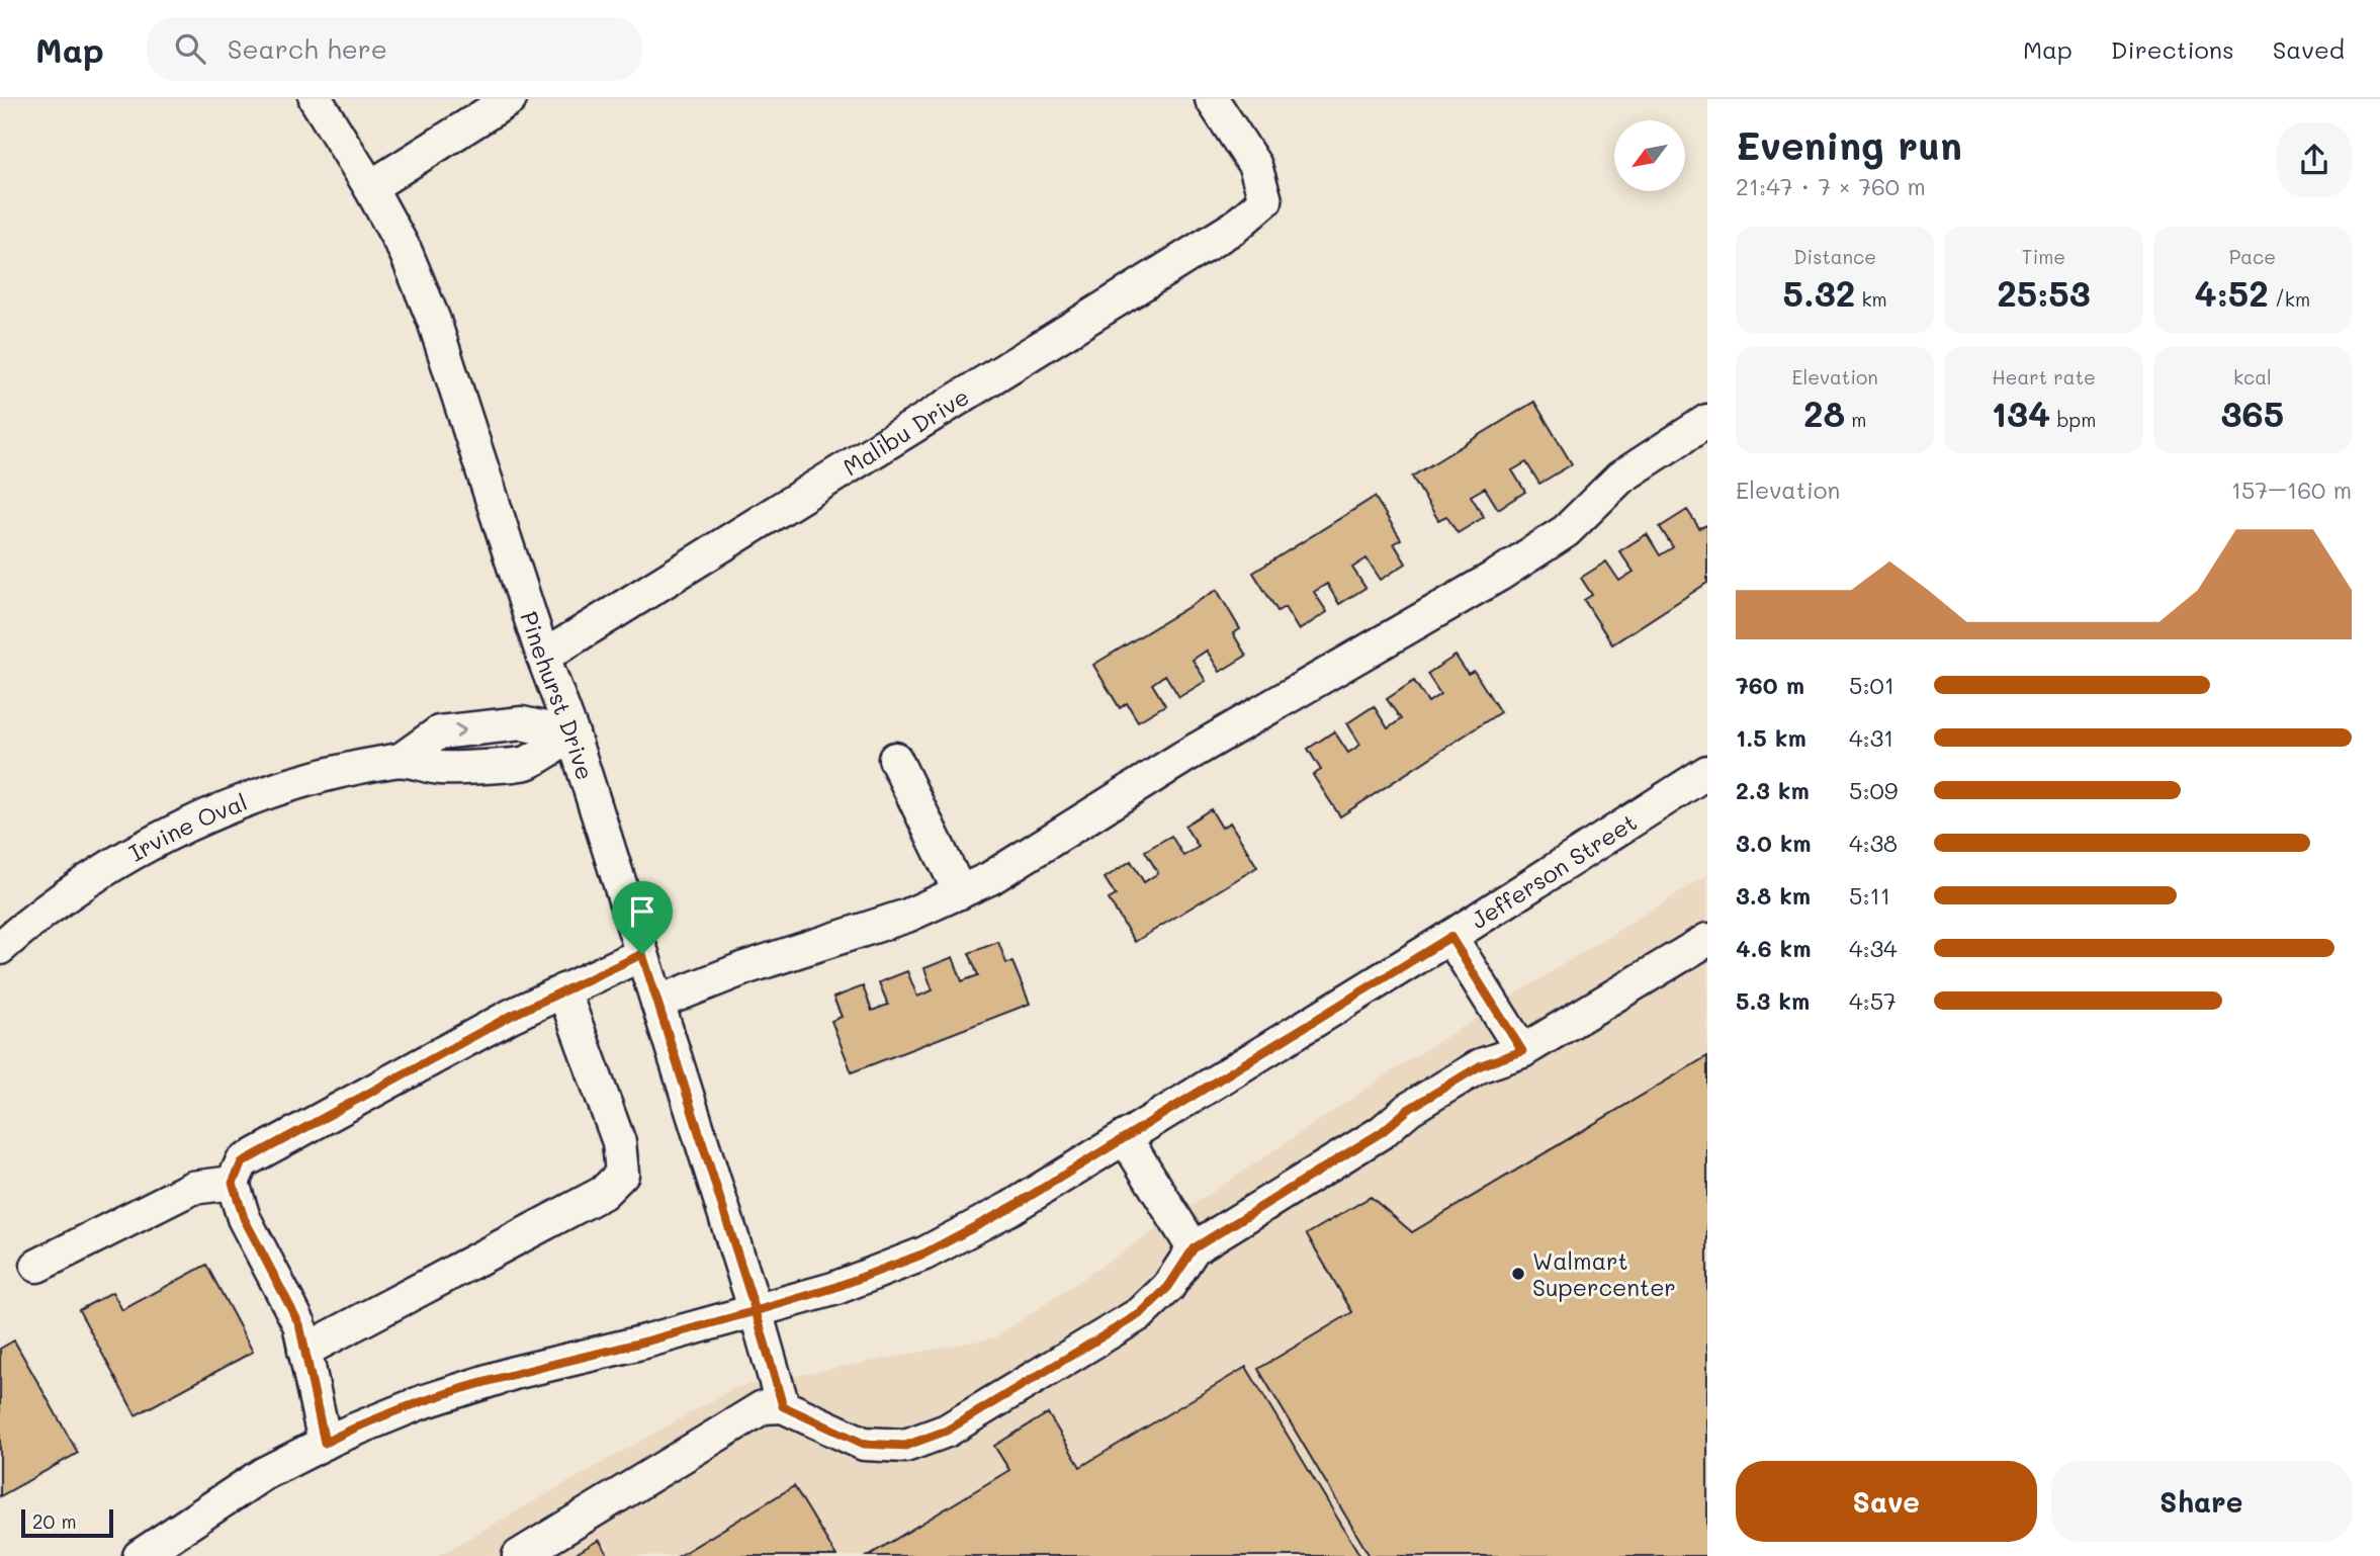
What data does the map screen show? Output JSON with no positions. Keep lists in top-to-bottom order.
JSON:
{
  "streets": {
    "street": [
      "Malibu Drive",
      "Pinehurst Drive",
      "Irvine Oval",
      "Jefferson Street"
    ]
  },
  "crossings": [
    ["Malibu Drive", "Pinehurst Drive"],
    ["Pinehurst Drive", "Irvine Oval"],
    ["Pinehurst Drive", "Jefferson Street"]
  ],
  "places": ["Walmart Supercenter"],
  "scale_bar": "20 m",
  "north": "bottom left",
  "page": {
    "header": "Map",
    "search": "Search here",
    "nav": ["Map", "Directions", "Saved"],
    "heading": ["Evening run", "21:47 · 7 × 760 m"],
    "stats": [
      ["Distance", "5.32 km"],
      ["Time", "25:53"],
      ["Pace", "4:52 /km"],
      ["Elevation", "28 m"],
      ["Heart rate", "134 bpm"],
      ["kcal", "365"]
    ],
    "chart": ["Elevation", "157–160 m"],
    "list": [
      {
        "name": "760 m",
        "note": "5:01"
      },
      {
        "name": "1.5 km",
        "note": "4:31"
      },
      {
        "name": "2.3 km",
        "note": "5:09"
      },
      {
        "name": "3.0 km",
        "note": "4:38"
      },
      {
        "name": "3.8 km",
        "note": "5:11"
      },
      {
        "name": "4.6 km",
        "note": "4:34"
      },
      {
        "name": "5.3 km",
        "note": "4:57"
      }
    ],
    "buttons": ["Save", "Share"],
    "scale": "20 m"
  }
}
